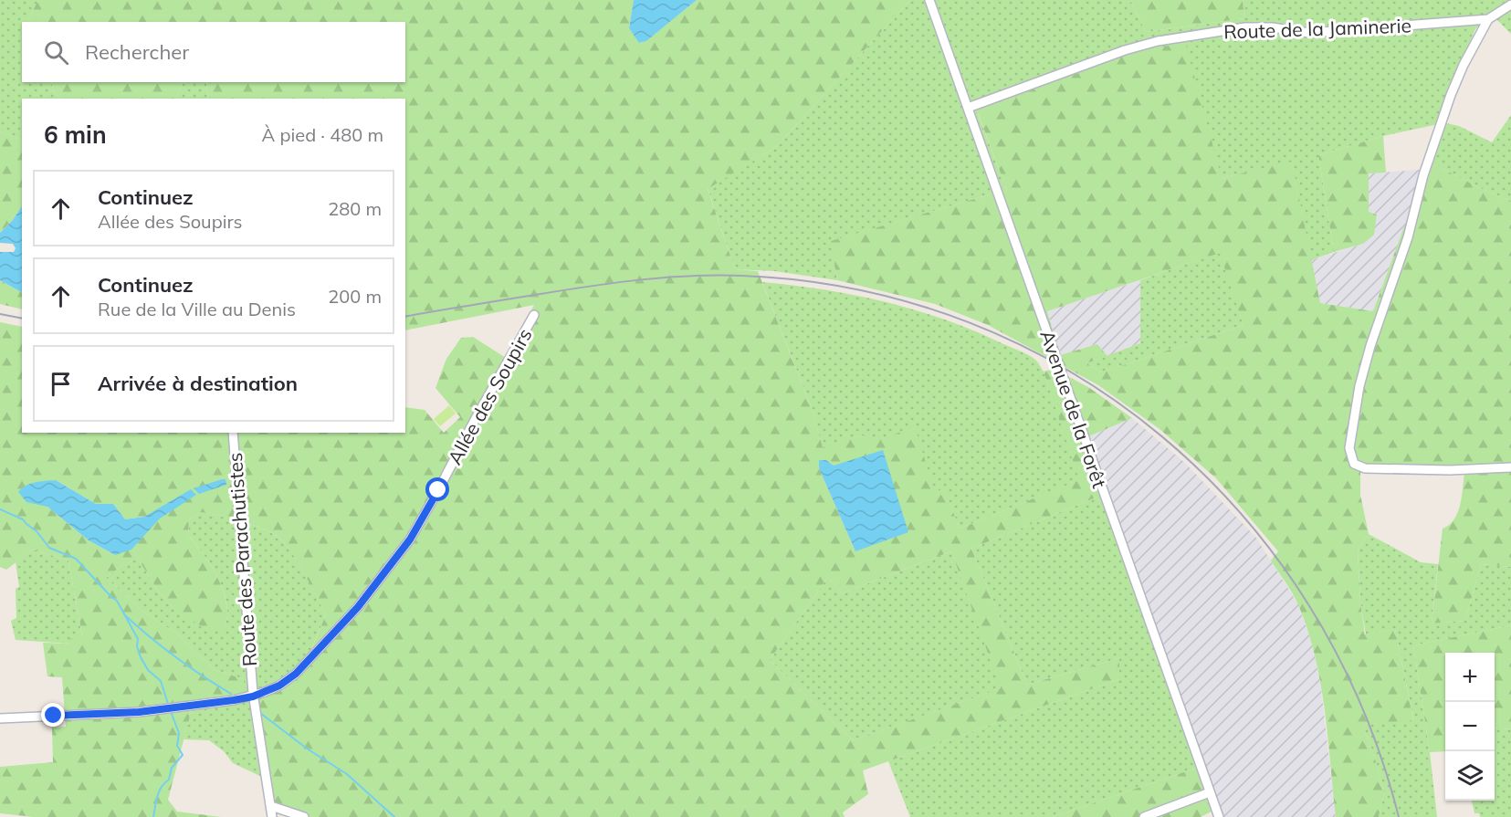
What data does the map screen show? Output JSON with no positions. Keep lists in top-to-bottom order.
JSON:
{
  "streets": {
    "street": [
      "Route de la Jaminerie",
      "Allée des Soupirs",
      "Avenue de la Forêt",
      "Route des Parachutistes"
    ]
  },
  "crossings": [
    ["Route de la Jaminerie", "Avenue de la Forêt"],
    ["Allée des Soupirs", "Route des Parachutistes"]
  ],
  "page": {
    "search": "Rechercher",
    "heading": ["6 min", "À pied · 480 m"],
    "list": [
      ["Continuez", "Allée des Soupirs", "280 m"],
      ["Continuez", "Rue de la Ville au Denis", "200 m"],
      "Arrivée à destination"
    ],
    "map_buttons": ["+", "−"]
  }
}
